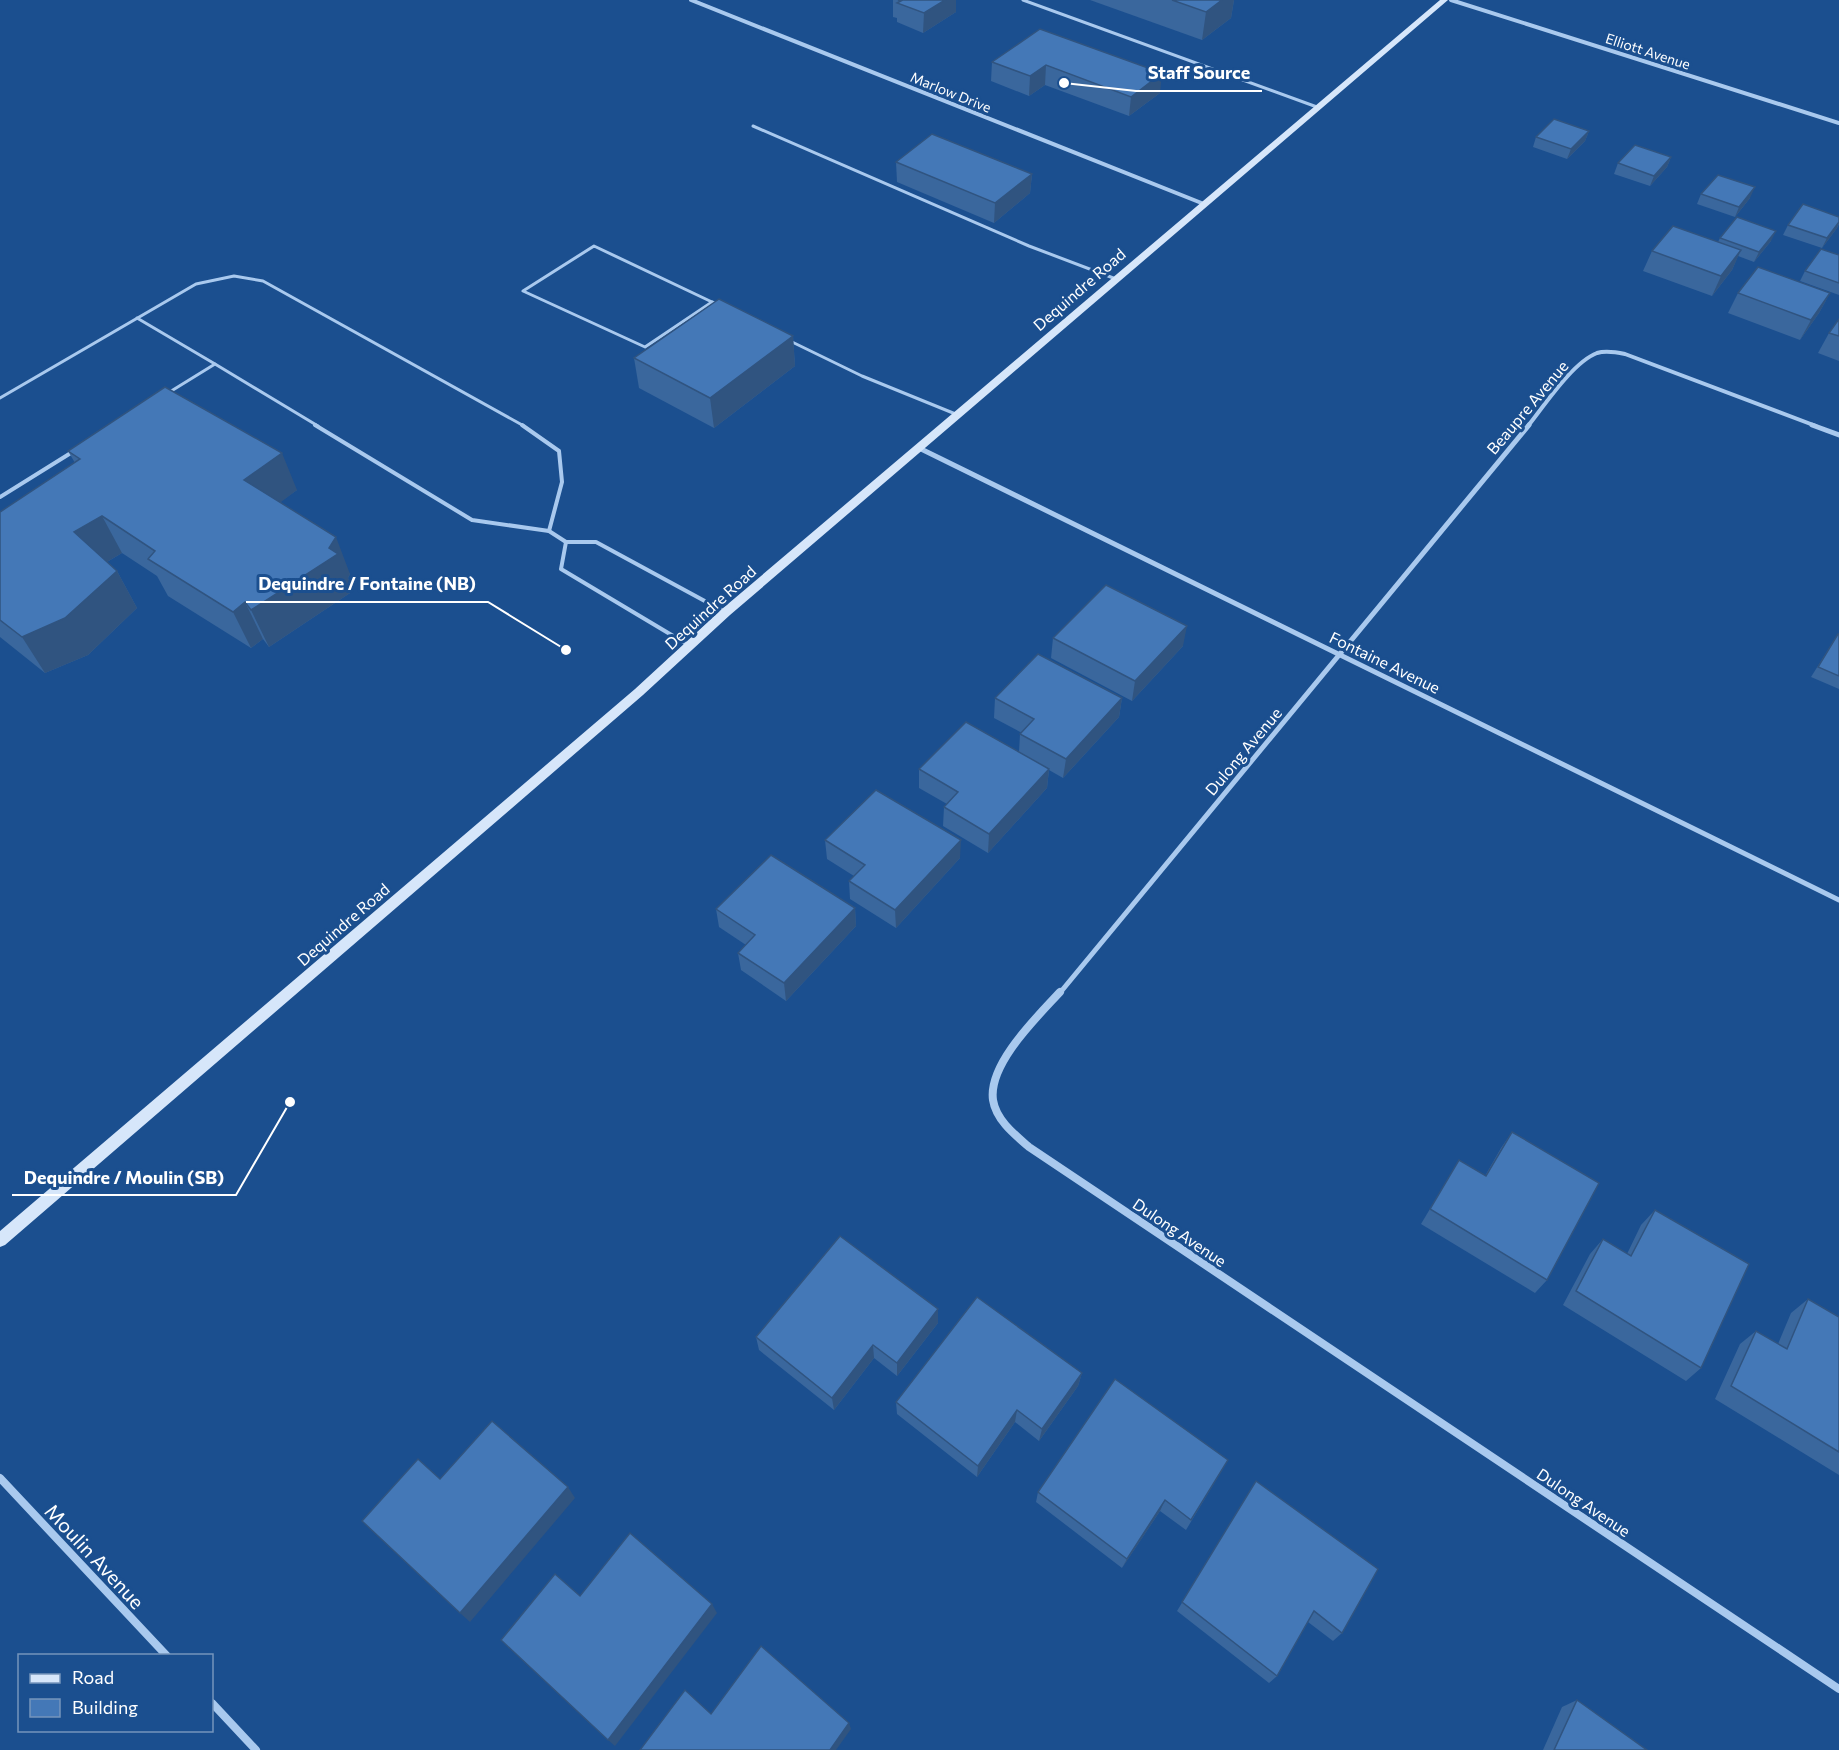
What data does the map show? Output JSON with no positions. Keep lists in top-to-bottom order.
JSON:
{
  "streets": {
    "main road": ["Dequindre Road"],
    "street": [
      "Elliott Avenue",
      "Marlow Drive",
      "Beaupre Avenue",
      "Fontaine Avenue",
      "Dulong Avenue",
      "Moulin Avenue"
    ]
  },
  "crossings": [
    ["Marlow Drive", "Dequindre Road"],
    ["Dequindre Road", "Fontaine Avenue"],
    ["Beaupre Avenue", "Fontaine Avenue"],
    ["Beaupre Avenue", "Dulong Avenue"],
    ["Fontaine Avenue", "Dulong Avenue"]
  ],
  "places": ["Staff Source", "Dequindre / Fontaine (NB)", "Dequindre / Moulin (SB)"],
  "legend": ["Road", "Building"]
}
